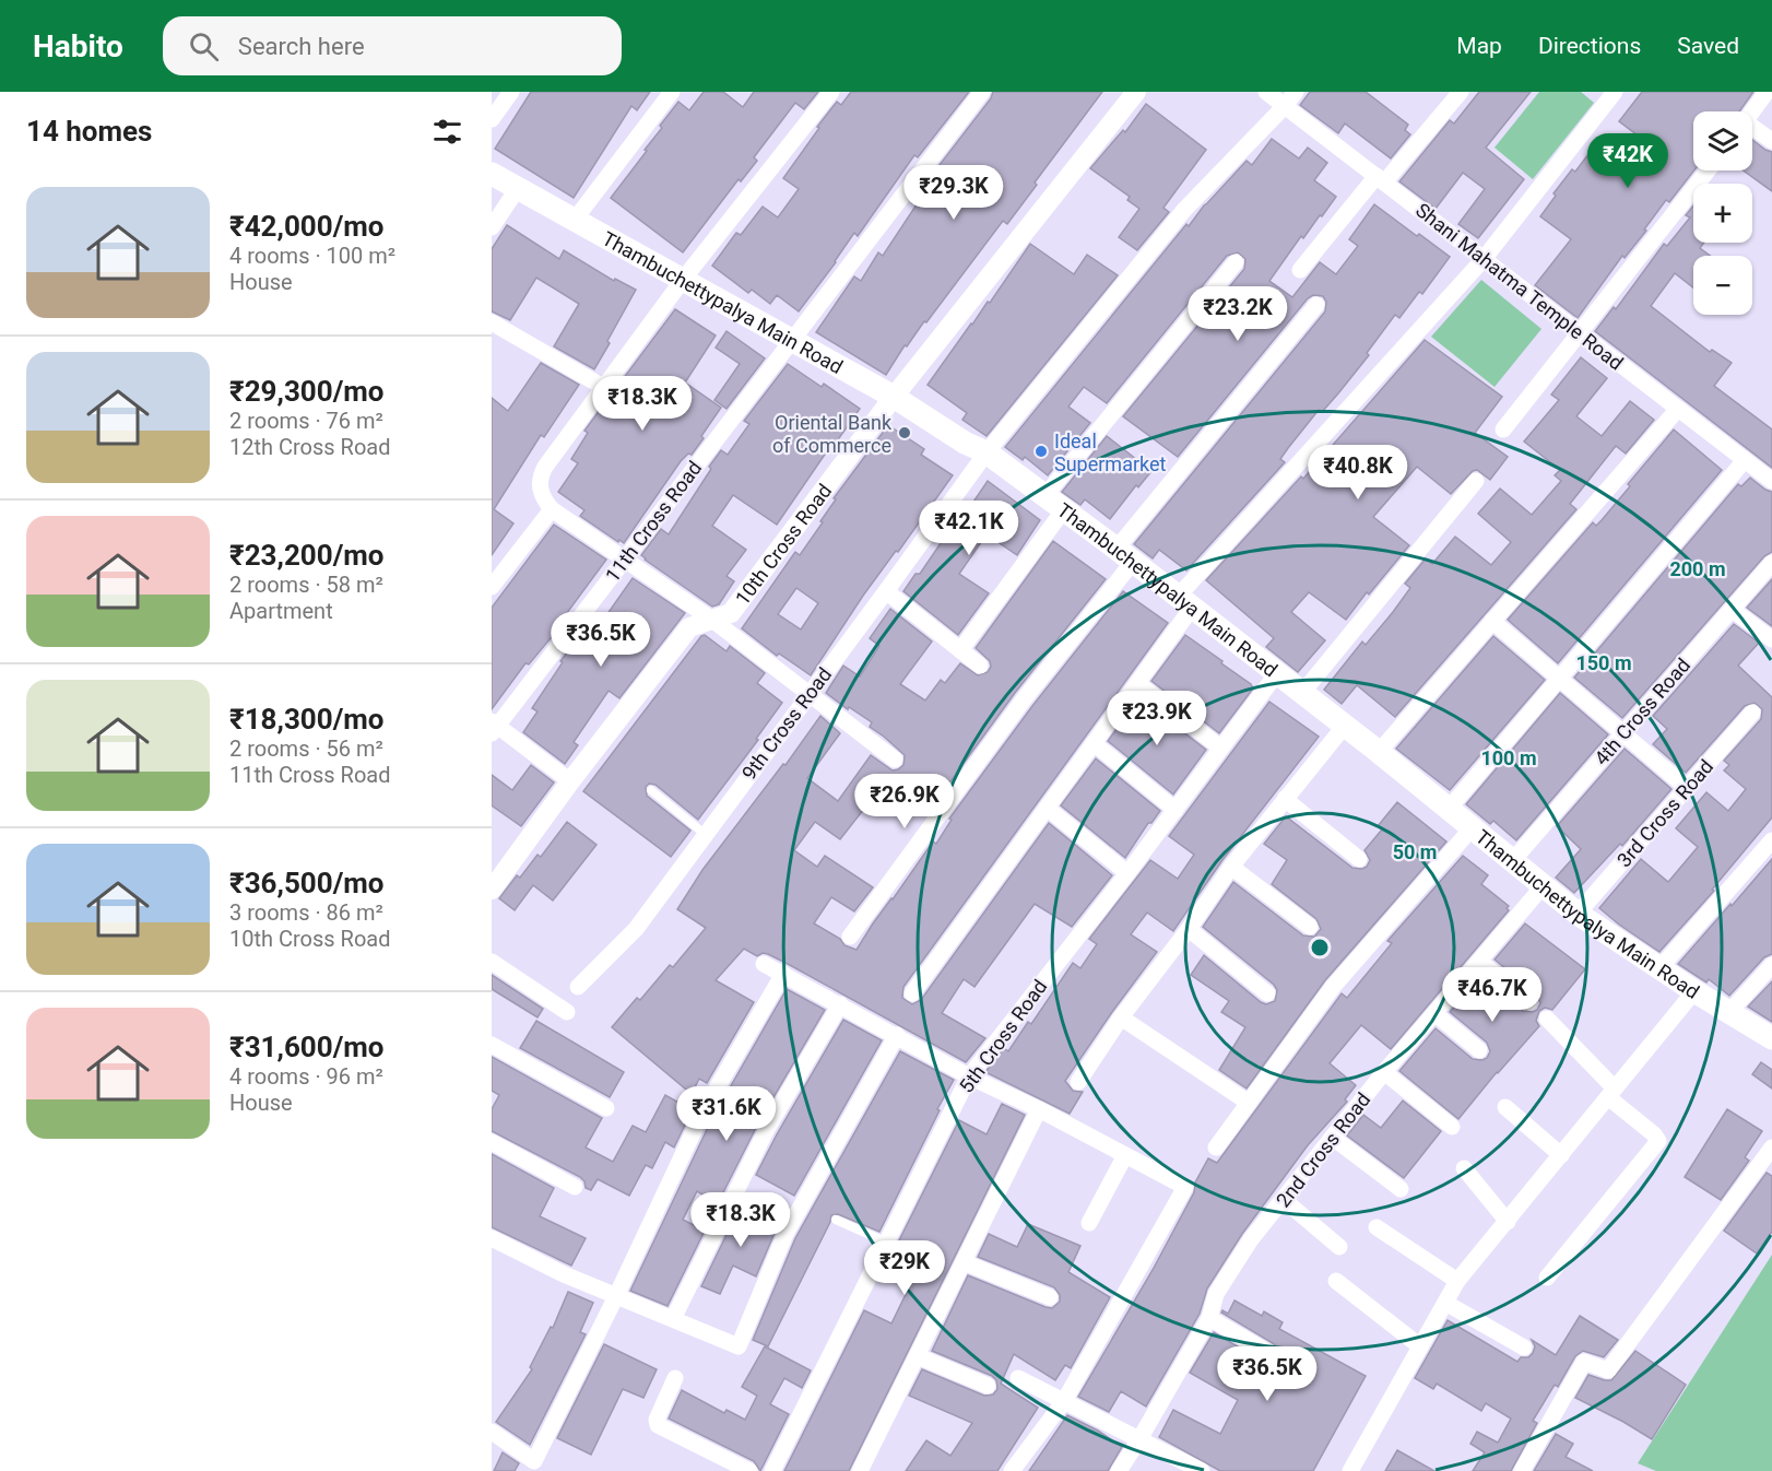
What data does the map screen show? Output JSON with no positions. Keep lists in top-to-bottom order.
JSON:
{
  "streets": {
    "main road": ["Thambuchettypalya Main Road"],
    "street": [
      "Shani Mahatma Temple Road",
      "11th Cross Road",
      "10th Cross Road",
      "4th Cross Road",
      "9th Cross Road",
      "3rd Cross Road",
      "5th Cross Road",
      "2nd Cross Road"
    ]
  },
  "crossings": [
    ["Shani Mahatma Temple Road", "9th Cross Road"],
    ["Thambuchettypalya Main Road", "11th Cross Road"],
    ["Thambuchettypalya Main Road", "10th Cross Road"],
    ["Thambuchettypalya Main Road", "4th Cross Road"],
    ["Thambuchettypalya Main Road", "9th Cross Road"],
    ["Thambuchettypalya Main Road", "3rd Cross Road"],
    ["Thambuchettypalya Main Road", "5th Cross Road"],
    ["Thambuchettypalya Main Road", "2nd Cross Road"]
  ],
  "places": ["Oriental Bank of Commerce", "Ideal Supermarket"],
  "page": {
    "header": "Habito",
    "search": "Search here",
    "nav": ["Map", "Directions", "Saved"],
    "heading": "14 homes",
    "map_buttons": ["+", "−"],
    "price": [
      "₹42K",
      "₹29.3K",
      "₹23.2K",
      "₹18.3K",
      "₹40.8K",
      "₹42.1K",
      "₹36.5K",
      "₹23.9K",
      "₹26.9K",
      "₹46.7K",
      "₹31.6K",
      "₹18.3K",
      "₹29K",
      "₹36.5K"
    ],
    "list": [
      {
        "name": "₹42,000/mo",
        "note": "4 rooms · 100 m² · House"
      },
      {
        "name": "₹29,300/mo",
        "note": "2 rooms · 76 m² · 12th Cross Road"
      },
      {
        "name": "₹23,200/mo",
        "note": "2 rooms · 58 m² · Apartment"
      },
      {
        "name": "₹18,300/mo",
        "note": "2 rooms · 56 m² · 11th Cross Road"
      },
      {
        "name": "₹36,500/mo",
        "note": "3 rooms · 86 m² · 10th Cross Road"
      },
      {
        "name": "₹31,600/mo",
        "note": "4 rooms · 96 m² · House"
      }
    ]
  },
  "rings": [
    "200 m",
    "150 m",
    "100 m",
    "50 m"
  ]
}
